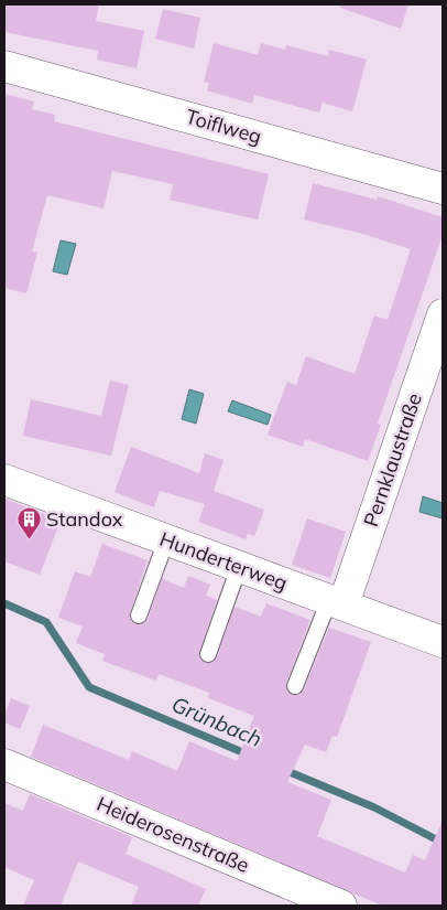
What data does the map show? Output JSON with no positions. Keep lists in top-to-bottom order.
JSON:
{
  "streets": {
    "street": [
      "Toiflweg",
      "Pernklaustraße",
      "Hunderterweg",
      "Heiderosenstraße"
    ]
  },
  "crossings": [
    ["Pernklaustraße", "Hunderterweg"]
  ],
  "water": ["Grünbach"],
  "places": {
    "building": ["Standox"]
  }
}
